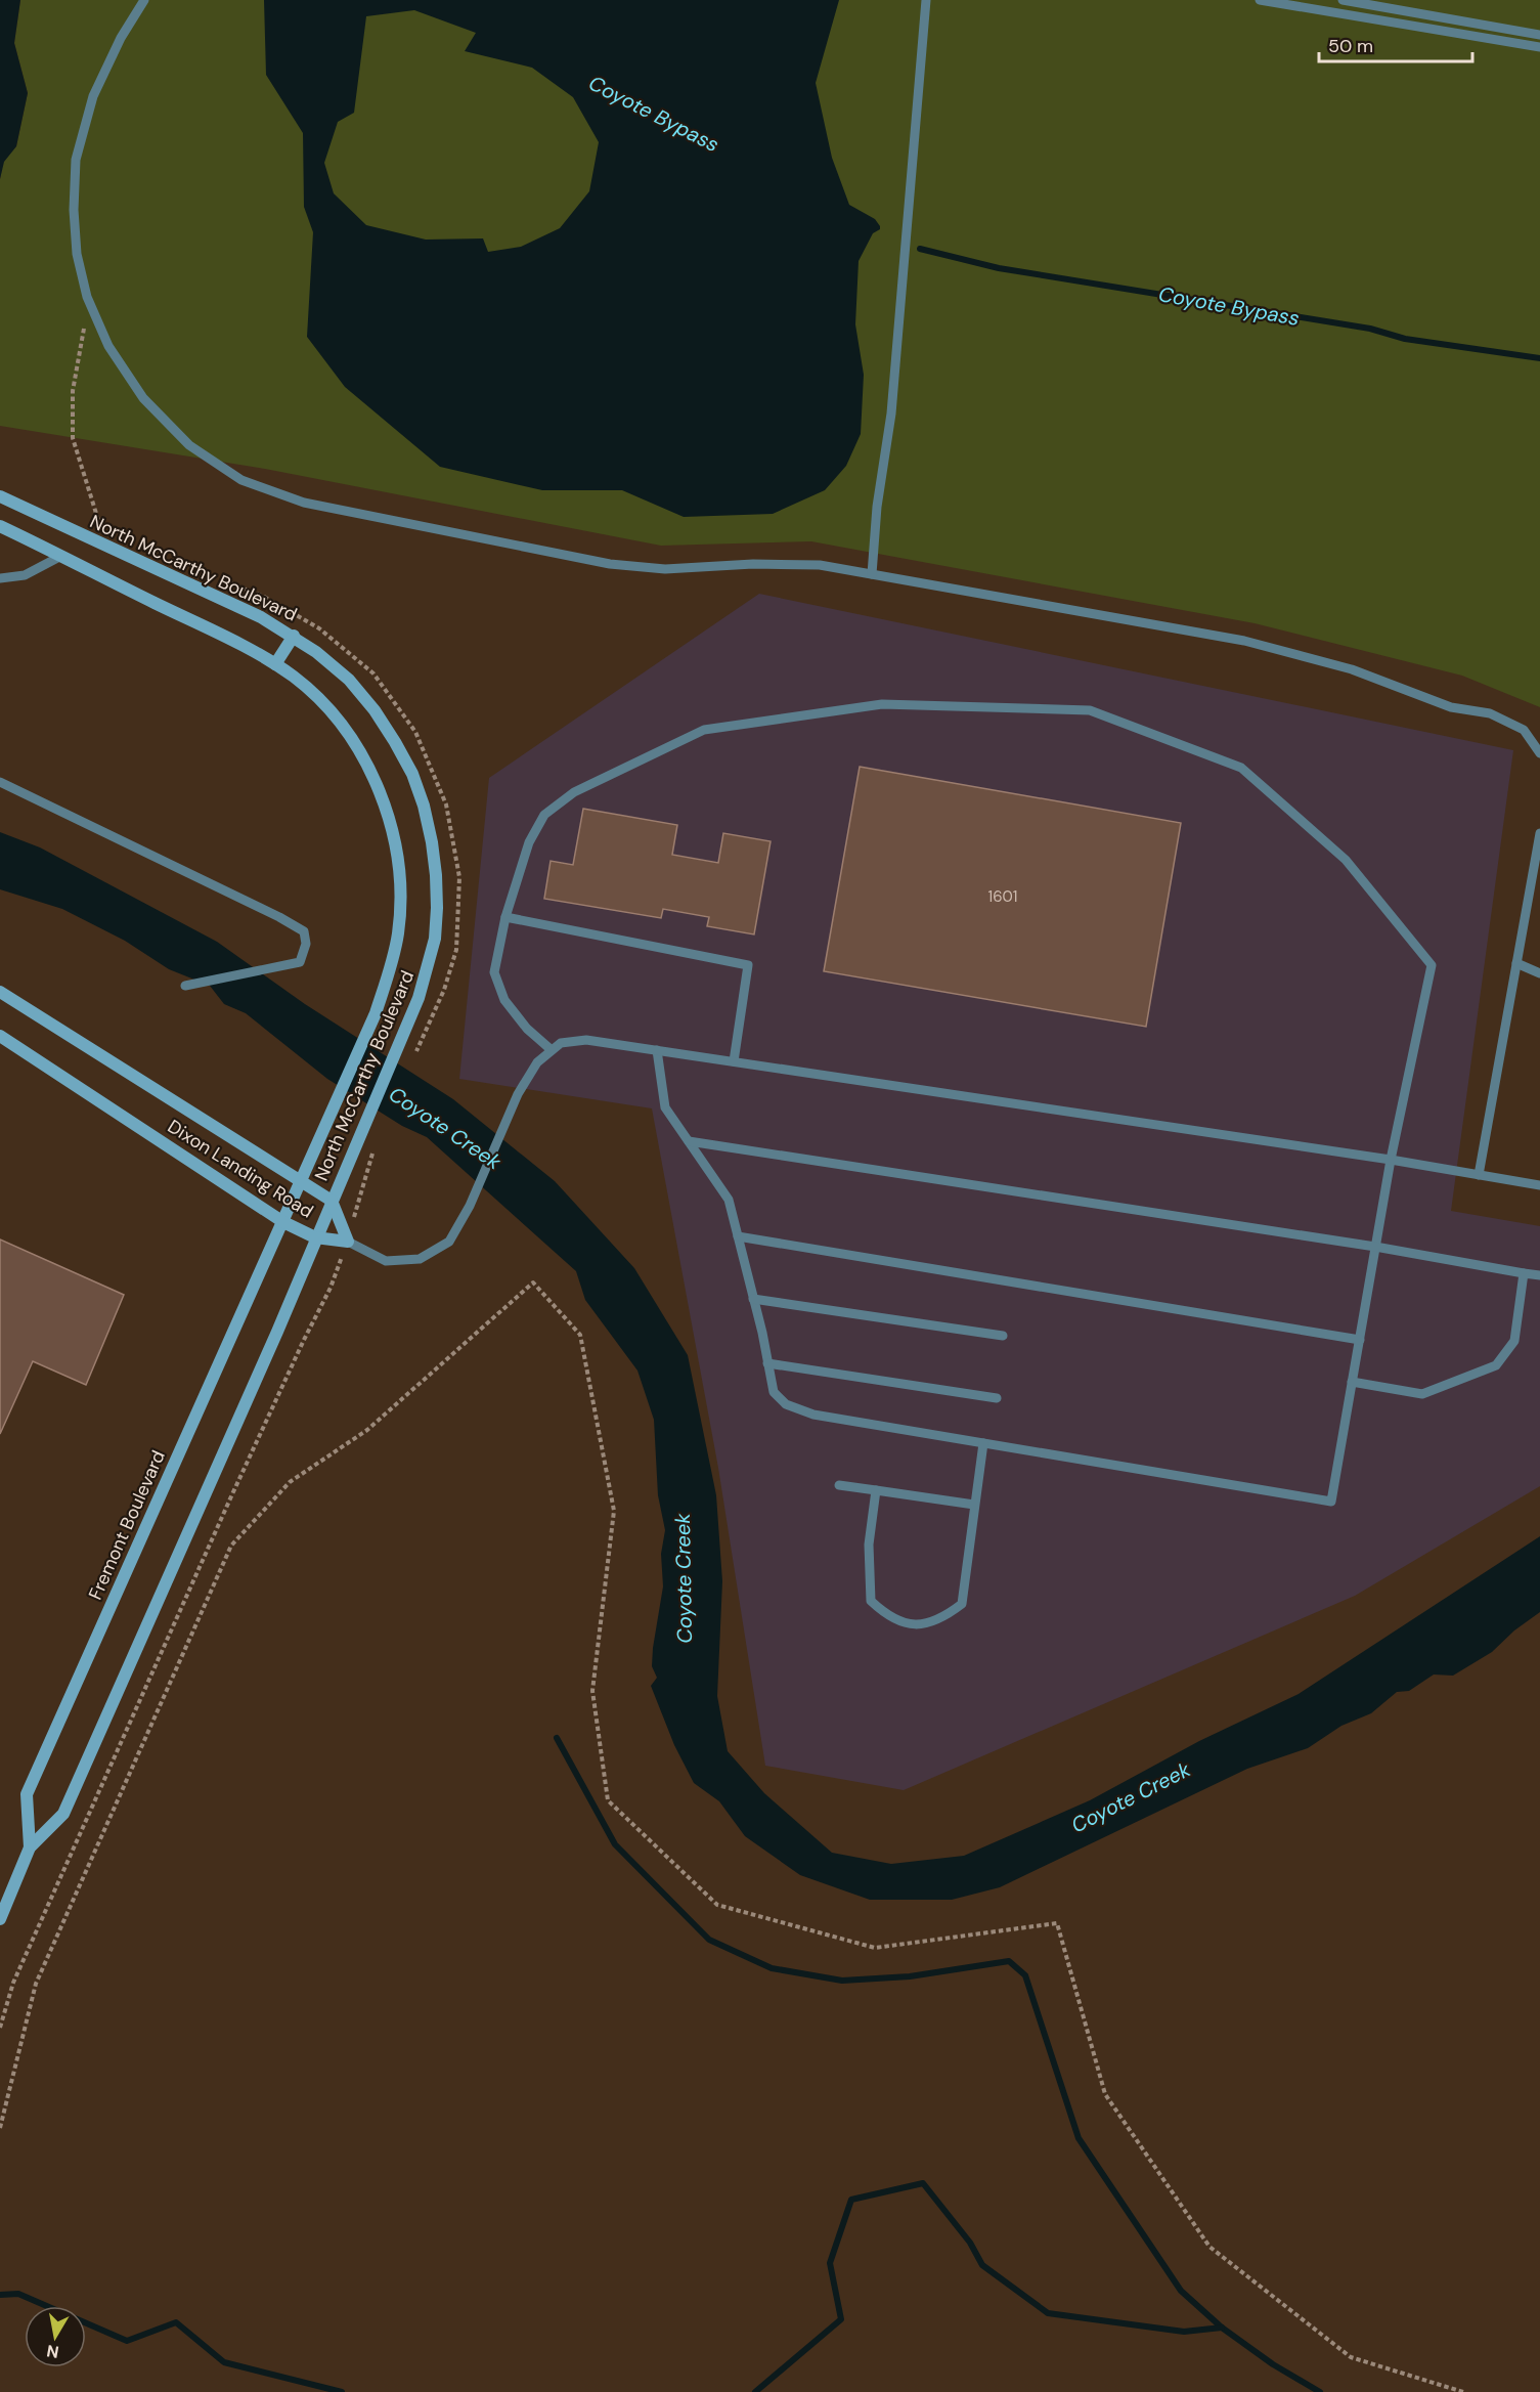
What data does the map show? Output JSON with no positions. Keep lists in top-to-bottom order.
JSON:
{
  "streets": {
    "main road": ["North McCarthy Boulevard", "Dixon Landing Road", "Fremont Boulevard"]
  },
  "crossings": [
    ["North McCarthy Boulevard", "Dixon Landing Road"],
    ["North McCarthy Boulevard", "Fremont Boulevard"],
    ["Dixon Landing Road", "Fremont Boulevard"]
  ],
  "water": ["Coyote Bypass", "Coyote Creek"],
  "house_numbers": ["1601"],
  "scale_bar": "50 m",
  "north": "bottom"
}
